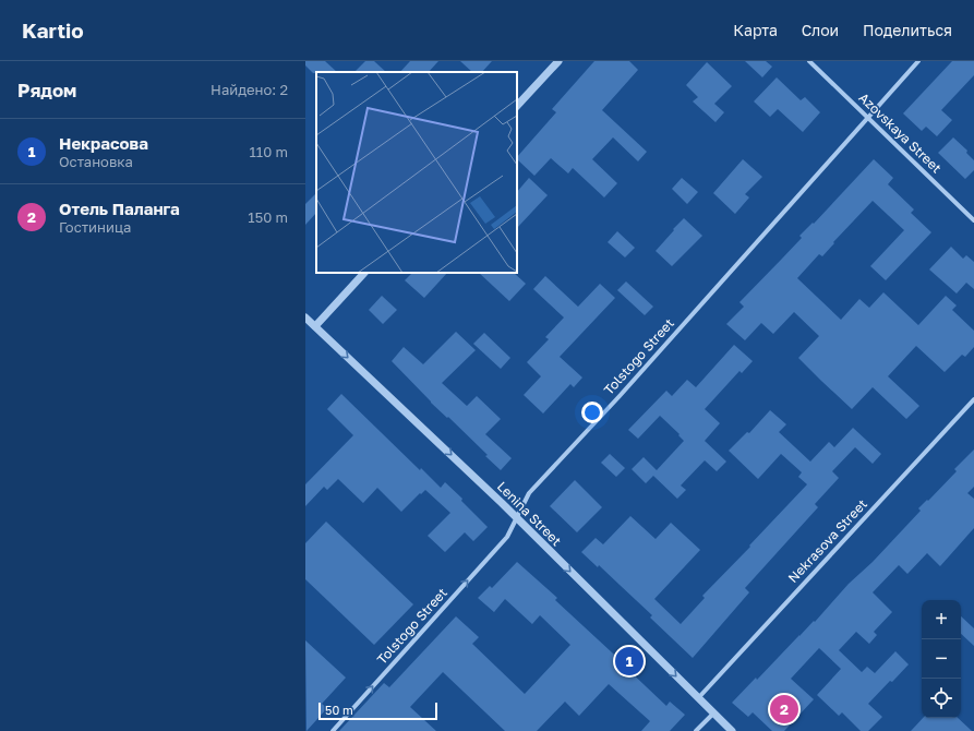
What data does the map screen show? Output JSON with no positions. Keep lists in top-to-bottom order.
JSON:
{
  "streets": {
    "street": [
      "Azovskaya Street",
      "Tolstogo Street",
      "Lenina Street",
      "Nekrasova Street"
    ]
  },
  "crossings": [
    ["Azovskaya Street", "Tolstogo Street"],
    ["Tolstogo Street", "Lenina Street"],
    ["Lenina Street", "Nekrasova Street"]
  ],
  "one_way": ["Lenina Street"],
  "scale_bar": "50 m",
  "page": {
    "header": "Kartio",
    "nav": ["Карта", "Слои", "Поделиться"],
    "heading": ["Рядом", "Найдено: 2"],
    "list": [
      {
        "mark": "1",
        "name": "Некрасова",
        "note": "Остановка",
        "value": "110 m"
      },
      {
        "mark": "2",
        "name": "Отель Паланга",
        "note": "Гостиница",
        "value": "150 m"
      }
    ],
    "map_buttons": ["+", "−"],
    "pins": ["1", "2"],
    "scale": "50 m"
  }
}
